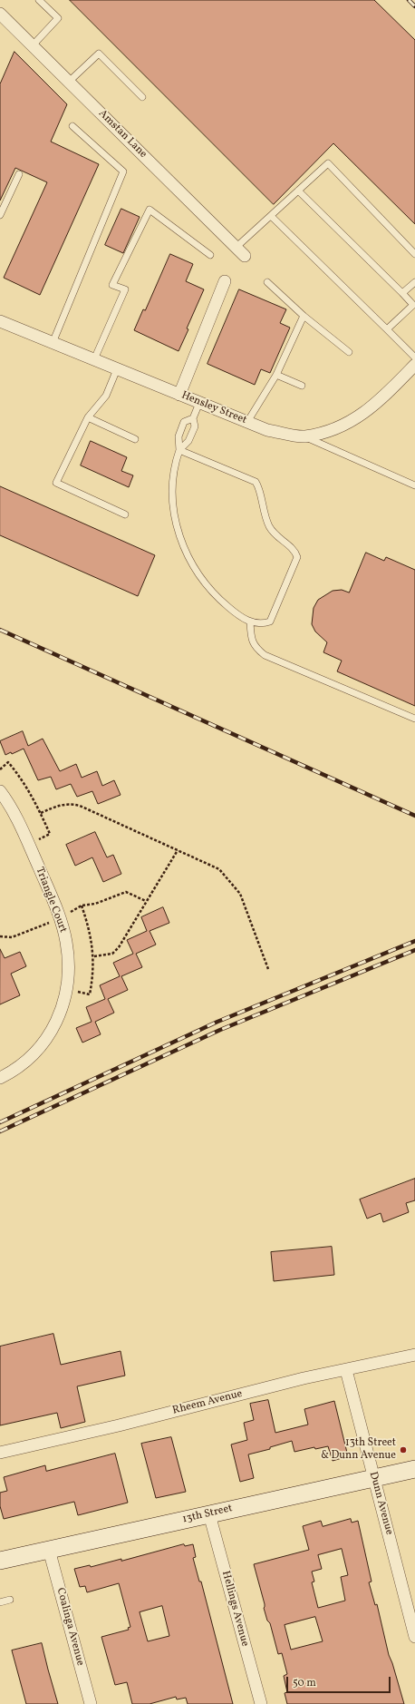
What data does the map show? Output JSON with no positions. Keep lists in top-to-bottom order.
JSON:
{
  "streets": {
    "main road": ["13th Street"],
    "street": [
      "Amstan Lane",
      "Hensley Street",
      "Triangle Court",
      "Rheem Avenue",
      "Dunn Avenue",
      "Hellings Avenue",
      "Coalinga Avenue"
    ]
  },
  "crossings": [
    ["Rheem Avenue", "Dunn Avenue"],
    ["Dunn Avenue", "13th Street"],
    ["13th Street", "Hellings Avenue"],
    ["13th Street", "Coalinga Avenue"]
  ],
  "places": ["13th Street & Dunn Avenue"],
  "scale_bar": "50 m"
}
